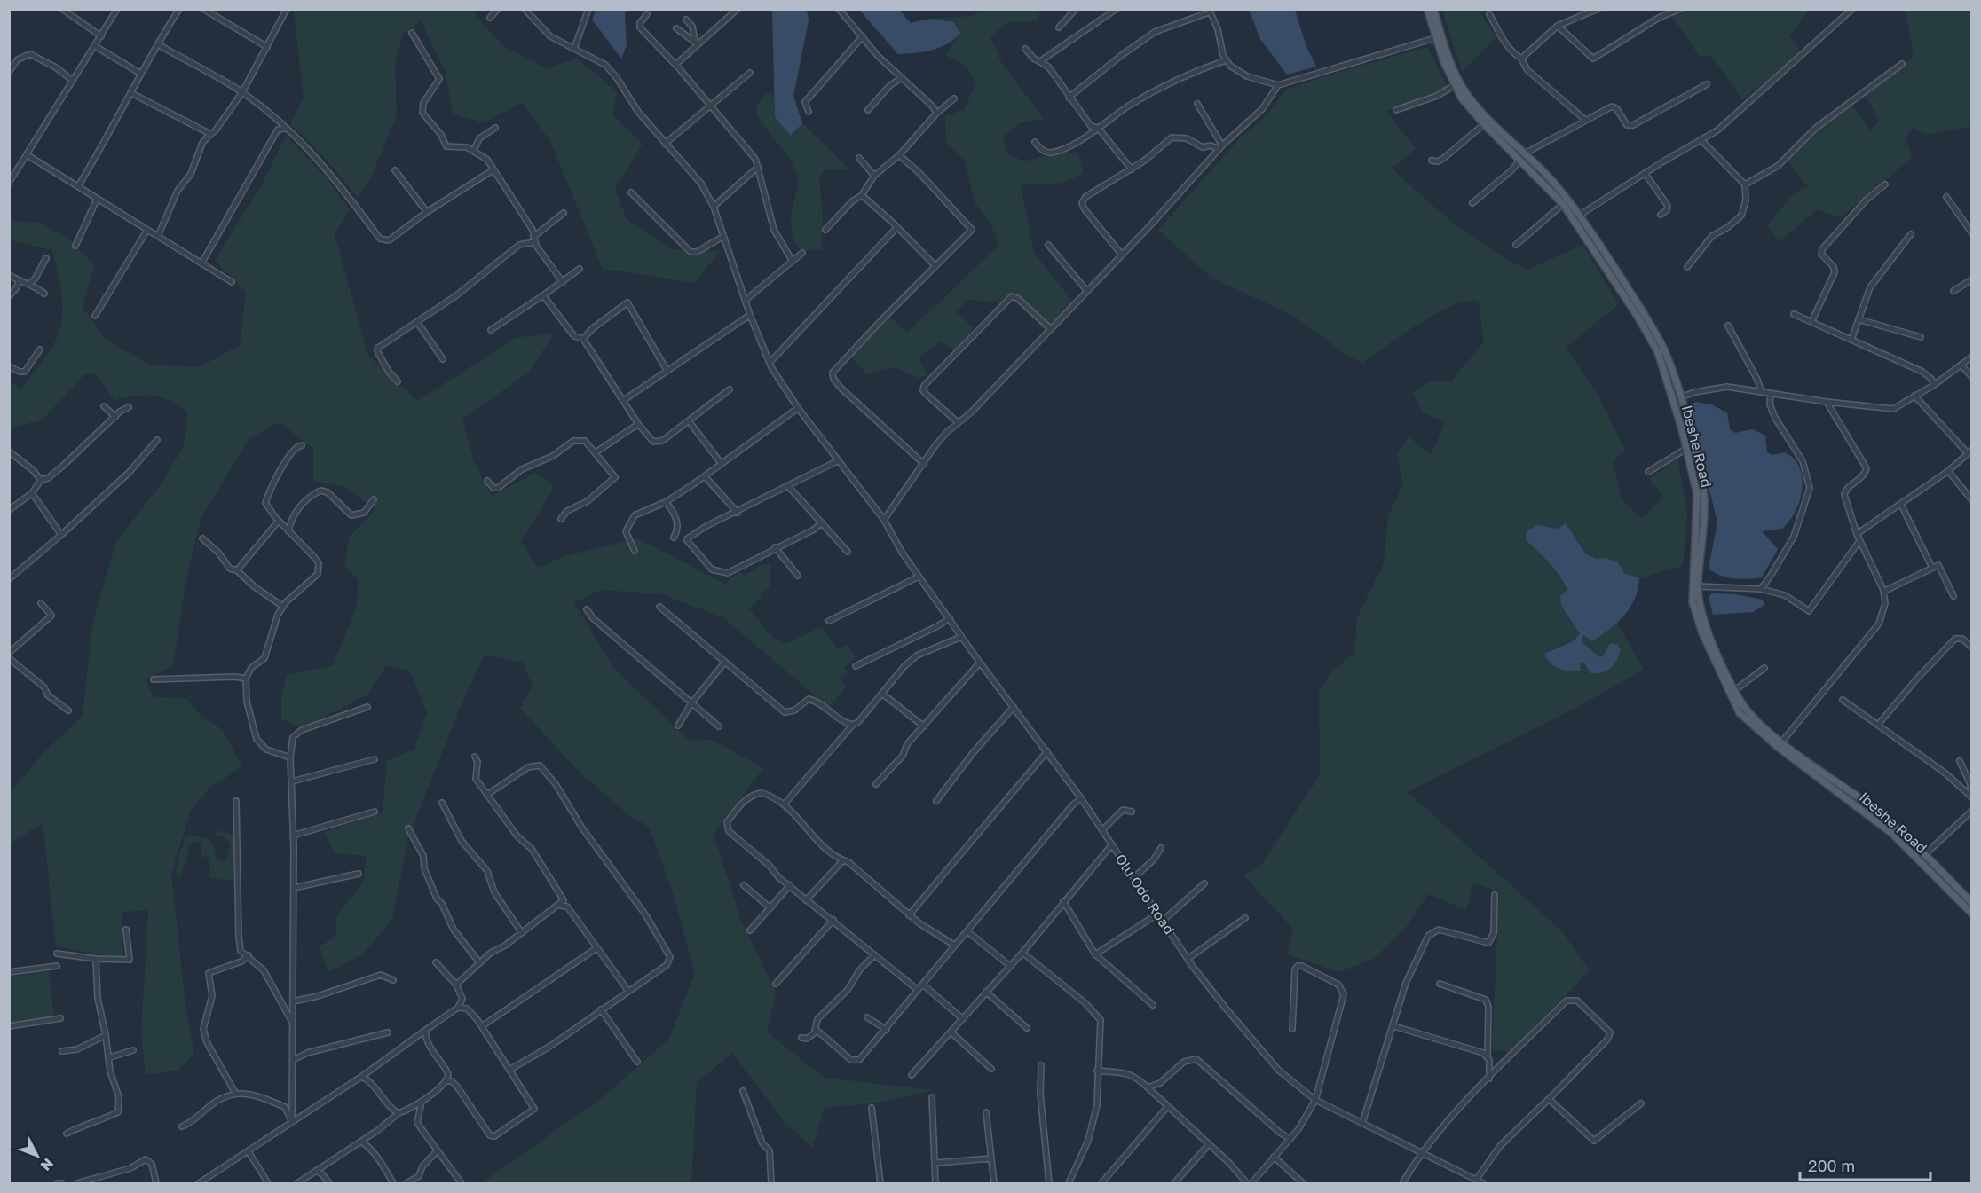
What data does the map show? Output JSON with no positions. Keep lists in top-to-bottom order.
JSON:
{
  "streets": {
    "main road": ["Ibeshe Road"],
    "street": ["Olu Odo Road"]
  },
  "scale_bar": "200 m",
  "north": "bottom right"
}
